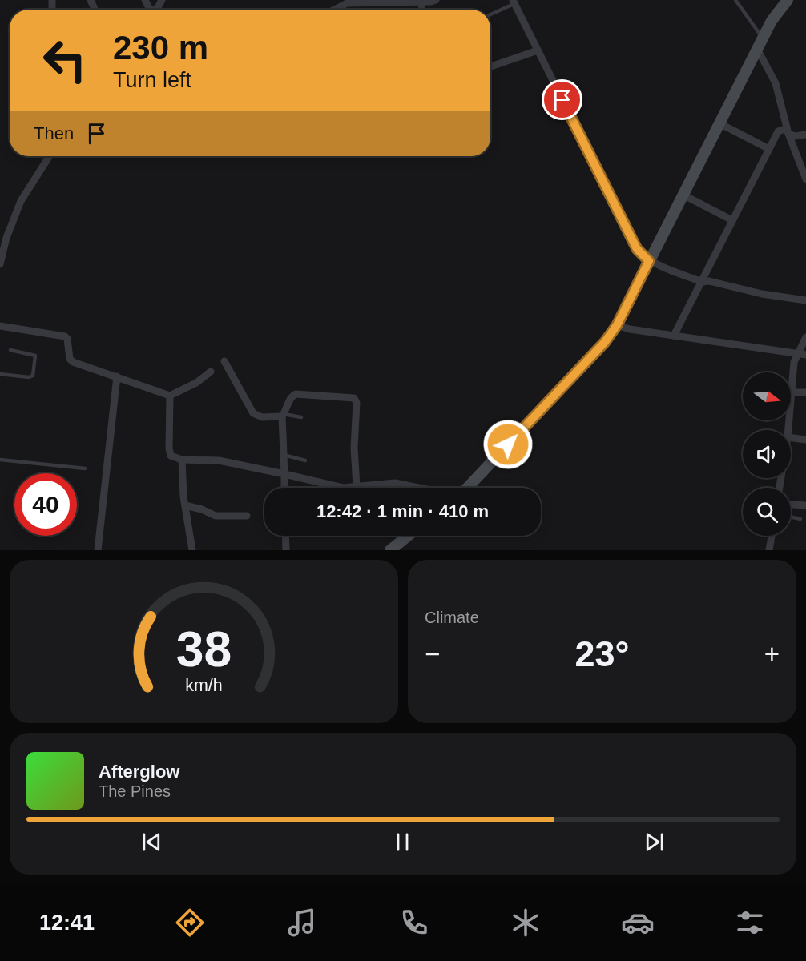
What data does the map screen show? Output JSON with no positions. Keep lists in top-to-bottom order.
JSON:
{
  "north": "right",
  "page": {
    "turn": ["230 m", "Turn left"],
    "then": "Then",
    "limit": "40",
    "trip": "12:42 · 1 min · 410 m",
    "tile": "Climate",
    "heat": ["−", "23°", "+"],
    "song": ["Afterglow", "The Pines"],
    "tabs": "12:41",
    "gauge": ["38", "km/h"]
  }
}
